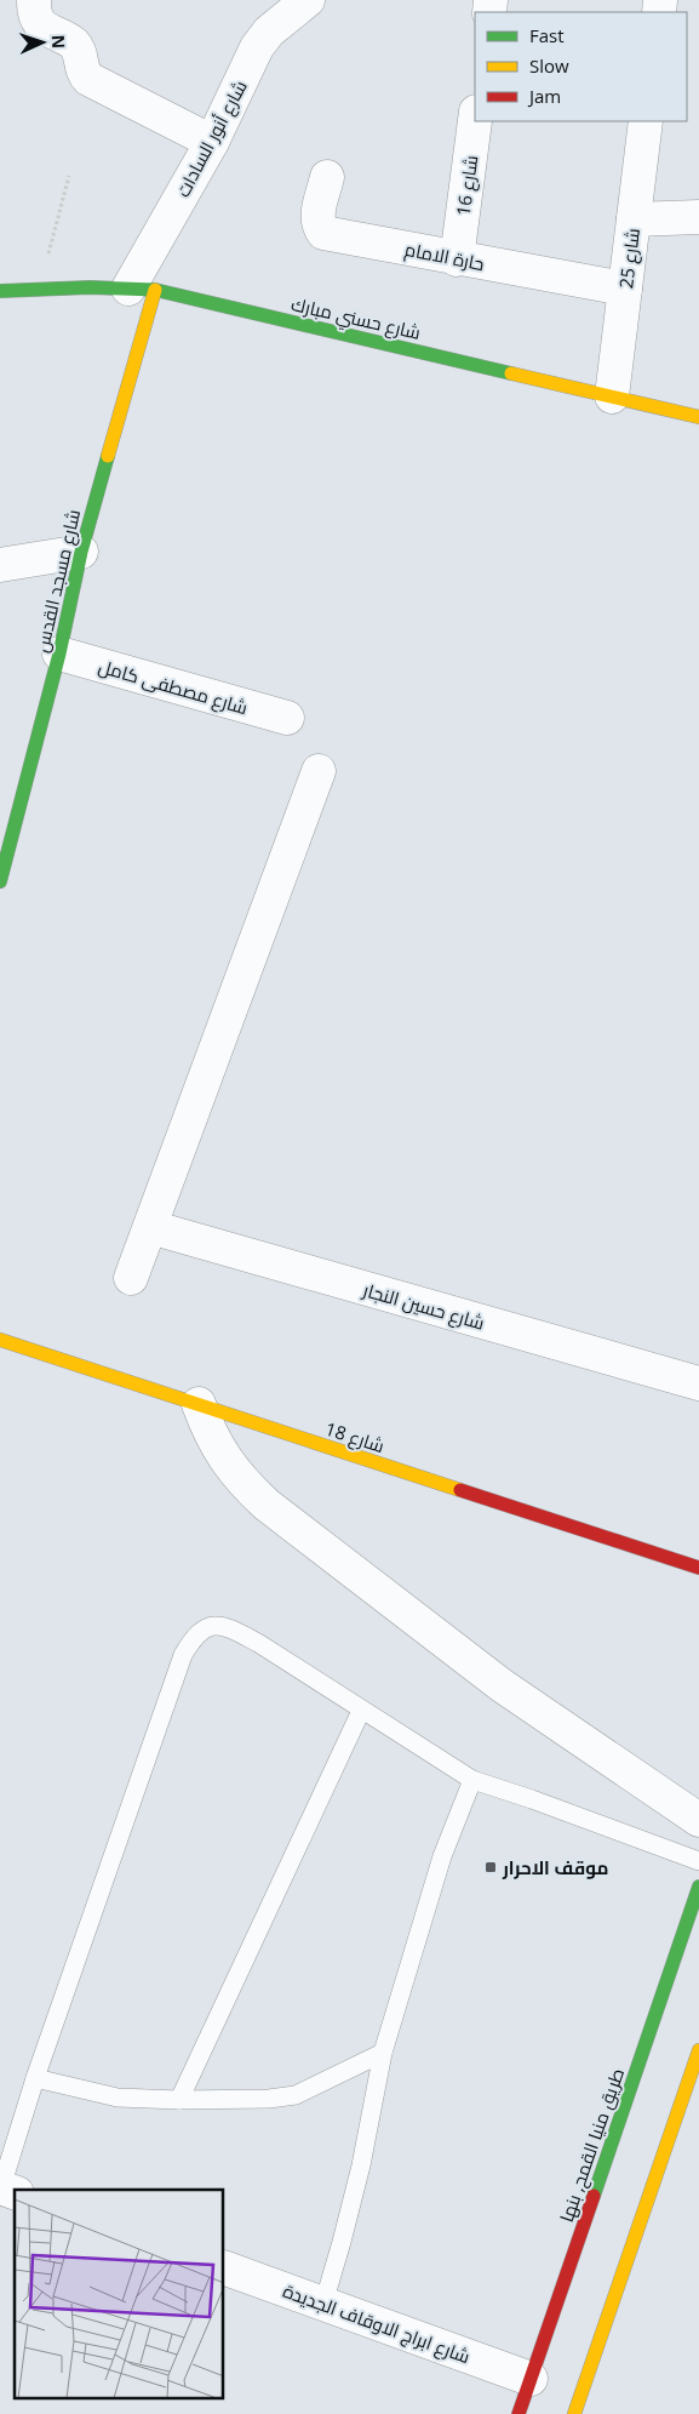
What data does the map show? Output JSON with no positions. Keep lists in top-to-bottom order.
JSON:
{
  "streets": {
    "main road": [
      "شارع حسني مبارك",
      "شارع مسجد القدس",
      "شارع 18",
      "طريق منيا القمح, بنها"
    ],
    "street": [
      "شارع أنور السادات",
      "شارع 16",
      "حارة الامام",
      "شارع 25",
      "شارع مصطفى كامل",
      "شارع حسين النجار",
      "شارع ابراج الاوقاف الجديدة"
    ]
  },
  "crossings": [
    ["شارع أنور السادات", "شارع حسني مبارك"],
    ["شارع أنور السادات", "شارع مسجد القدس"],
    ["شارع 16", "حارة الامام"],
    ["حارة الامام", "شارع 25"],
    ["شارع 25", "شارع حسني مبارك"],
    ["شارع حسني مبارك", "شارع مسجد القدس"],
    ["شارع مسجد القدس", "شارع مصطفى كامل"],
    ["طريق منيا القمح, بنها", "شارع ابراج الاوقاف الجديدة"]
  ],
  "places": {
    "transit": ["موقف الاحرار"]
  },
  "legend": ["Fast", "Slow", "Jam"],
  "north": "right"
}
